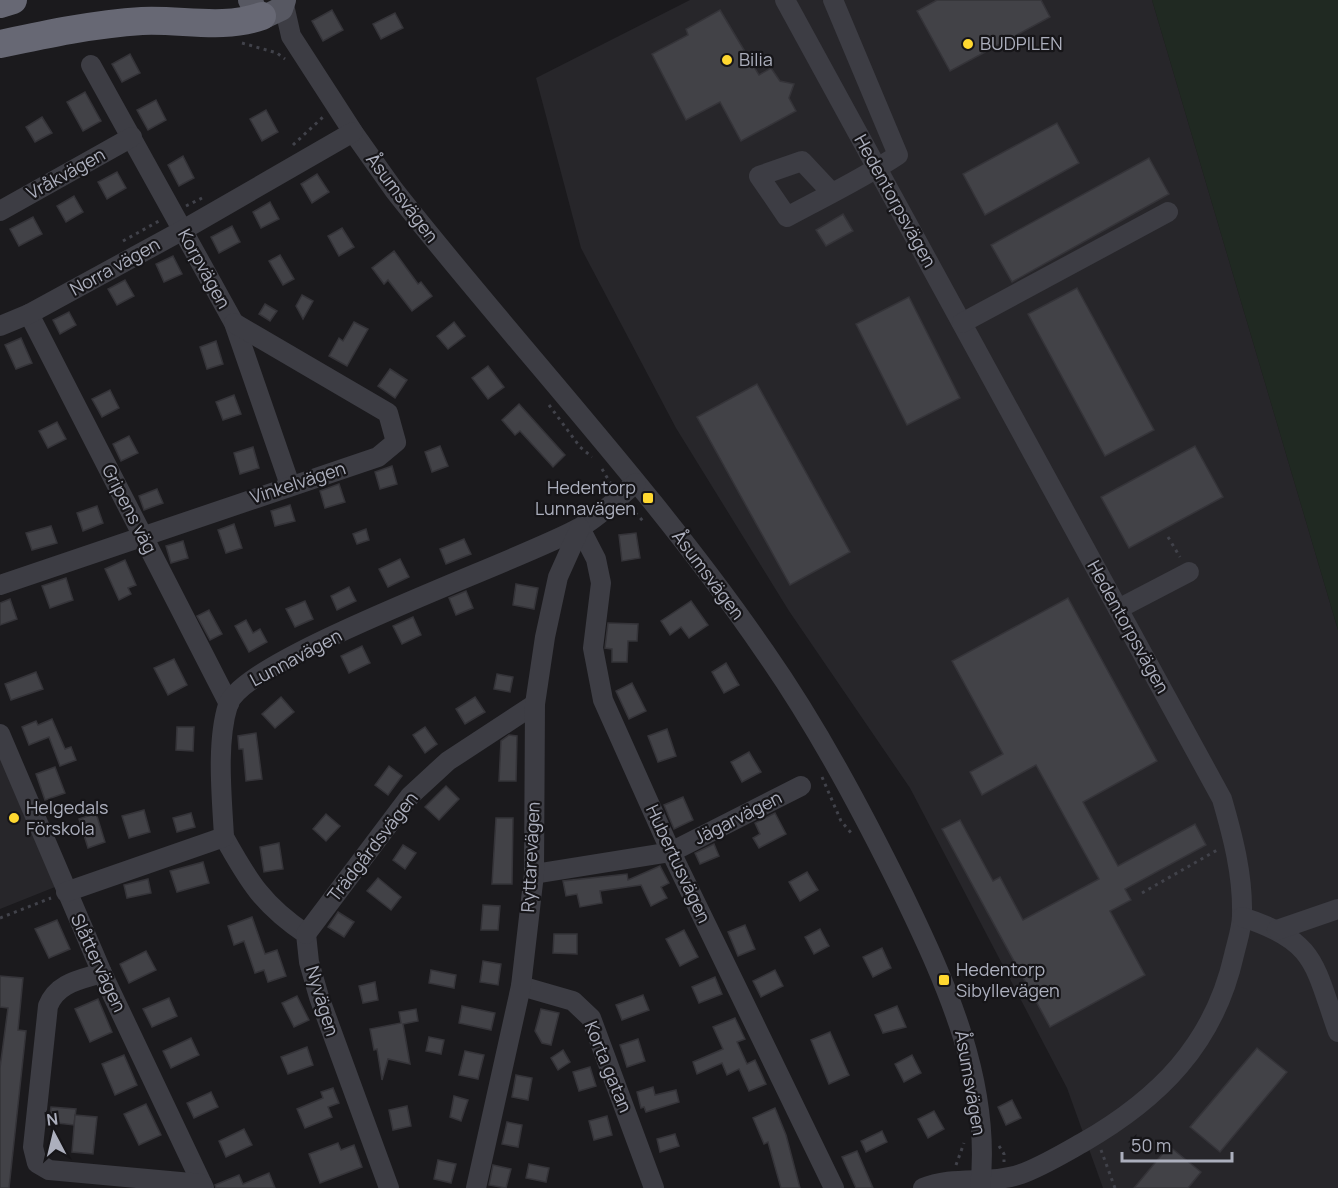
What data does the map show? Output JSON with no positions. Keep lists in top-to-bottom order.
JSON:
{
  "streets": {
    "street": [
      "Vråkvägen",
      "Åsumsvägen",
      "Hedentorpsvägen",
      "Norra vägen",
      "Korpvägen",
      "Vinkelvägen",
      "Gripens väg",
      "Lunnavägen",
      "Jägarvägen",
      "Trädgårdsvägen",
      "Ryttarevägen",
      "Hubertusvägen",
      "Slåttervägen",
      "Nyvägen",
      "Korta gatan"
    ]
  },
  "crossings": [
    ["Vråkvägen", "Korpvägen"],
    ["Åsumsvägen", "Hedentorpsvägen"],
    ["Åsumsvägen", "Norra vägen"],
    ["Åsumsvägen", "Lunnavägen"],
    ["Norra vägen", "Korpvägen"],
    ["Norra vägen", "Gripens väg"],
    ["Korpvägen", "Vinkelvägen"],
    ["Vinkelvägen", "Gripens väg"],
    ["Gripens väg", "Lunnavägen"],
    ["Lunnavägen", "Ryttarevägen"],
    ["Lunnavägen", "Hubertusvägen"],
    ["Jägarvägen", "Ryttarevägen"],
    ["Jägarvägen", "Hubertusvägen"],
    ["Trädgårdsvägen", "Ryttarevägen"],
    ["Trädgårdsvägen", "Nyvägen"],
    ["Ryttarevägen", "Hubertusvägen"],
    ["Ryttarevägen", "Korta gatan"]
  ],
  "places": {
    "other": ["BUDPILEN", "Bilia", "Helgedals Förskola"],
    "transit": ["Hedentorp Lunnavägen", "Hedentorp Sibyllevägen"]
  },
  "scale_bar": "50 m",
  "north": "top"
}
